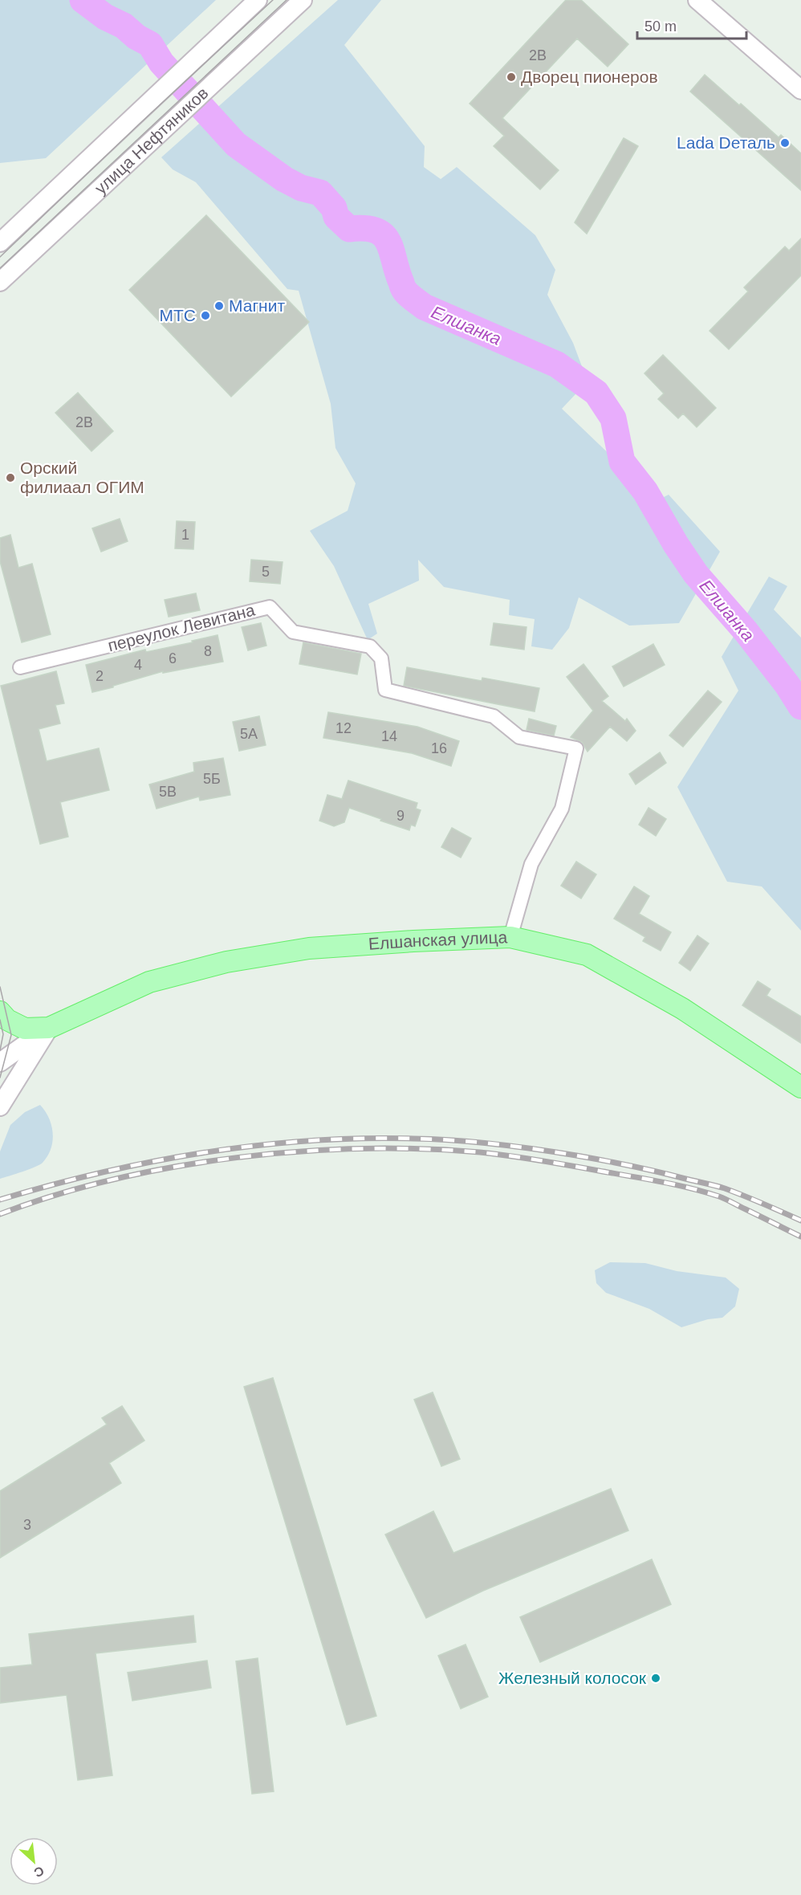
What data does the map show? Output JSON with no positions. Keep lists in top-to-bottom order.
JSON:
{
  "streets": {
    "main road": ["улица Нефтяников", "Елшанская улица"],
    "street": ["переулок Левитана"]
  },
  "crossings": [
    ["переулок Левитана", "Елшанская улица"]
  ],
  "water": ["Елшанка"],
  "places": [
    "Дворец пионеров",
    "Lada Dеталь",
    "Магнит",
    "МТС",
    "Орский филиаал ОГИМ",
    "Железный колосок"
  ],
  "house_numbers": [
    "2В",
    "2В",
    "1",
    "5",
    "8",
    "6",
    "4",
    "2",
    "12",
    "5А",
    "14",
    "16",
    "5Б",
    "5В",
    "9",
    "3"
  ],
  "scale_bar": "50 m",
  "north": "bottom right"
}
